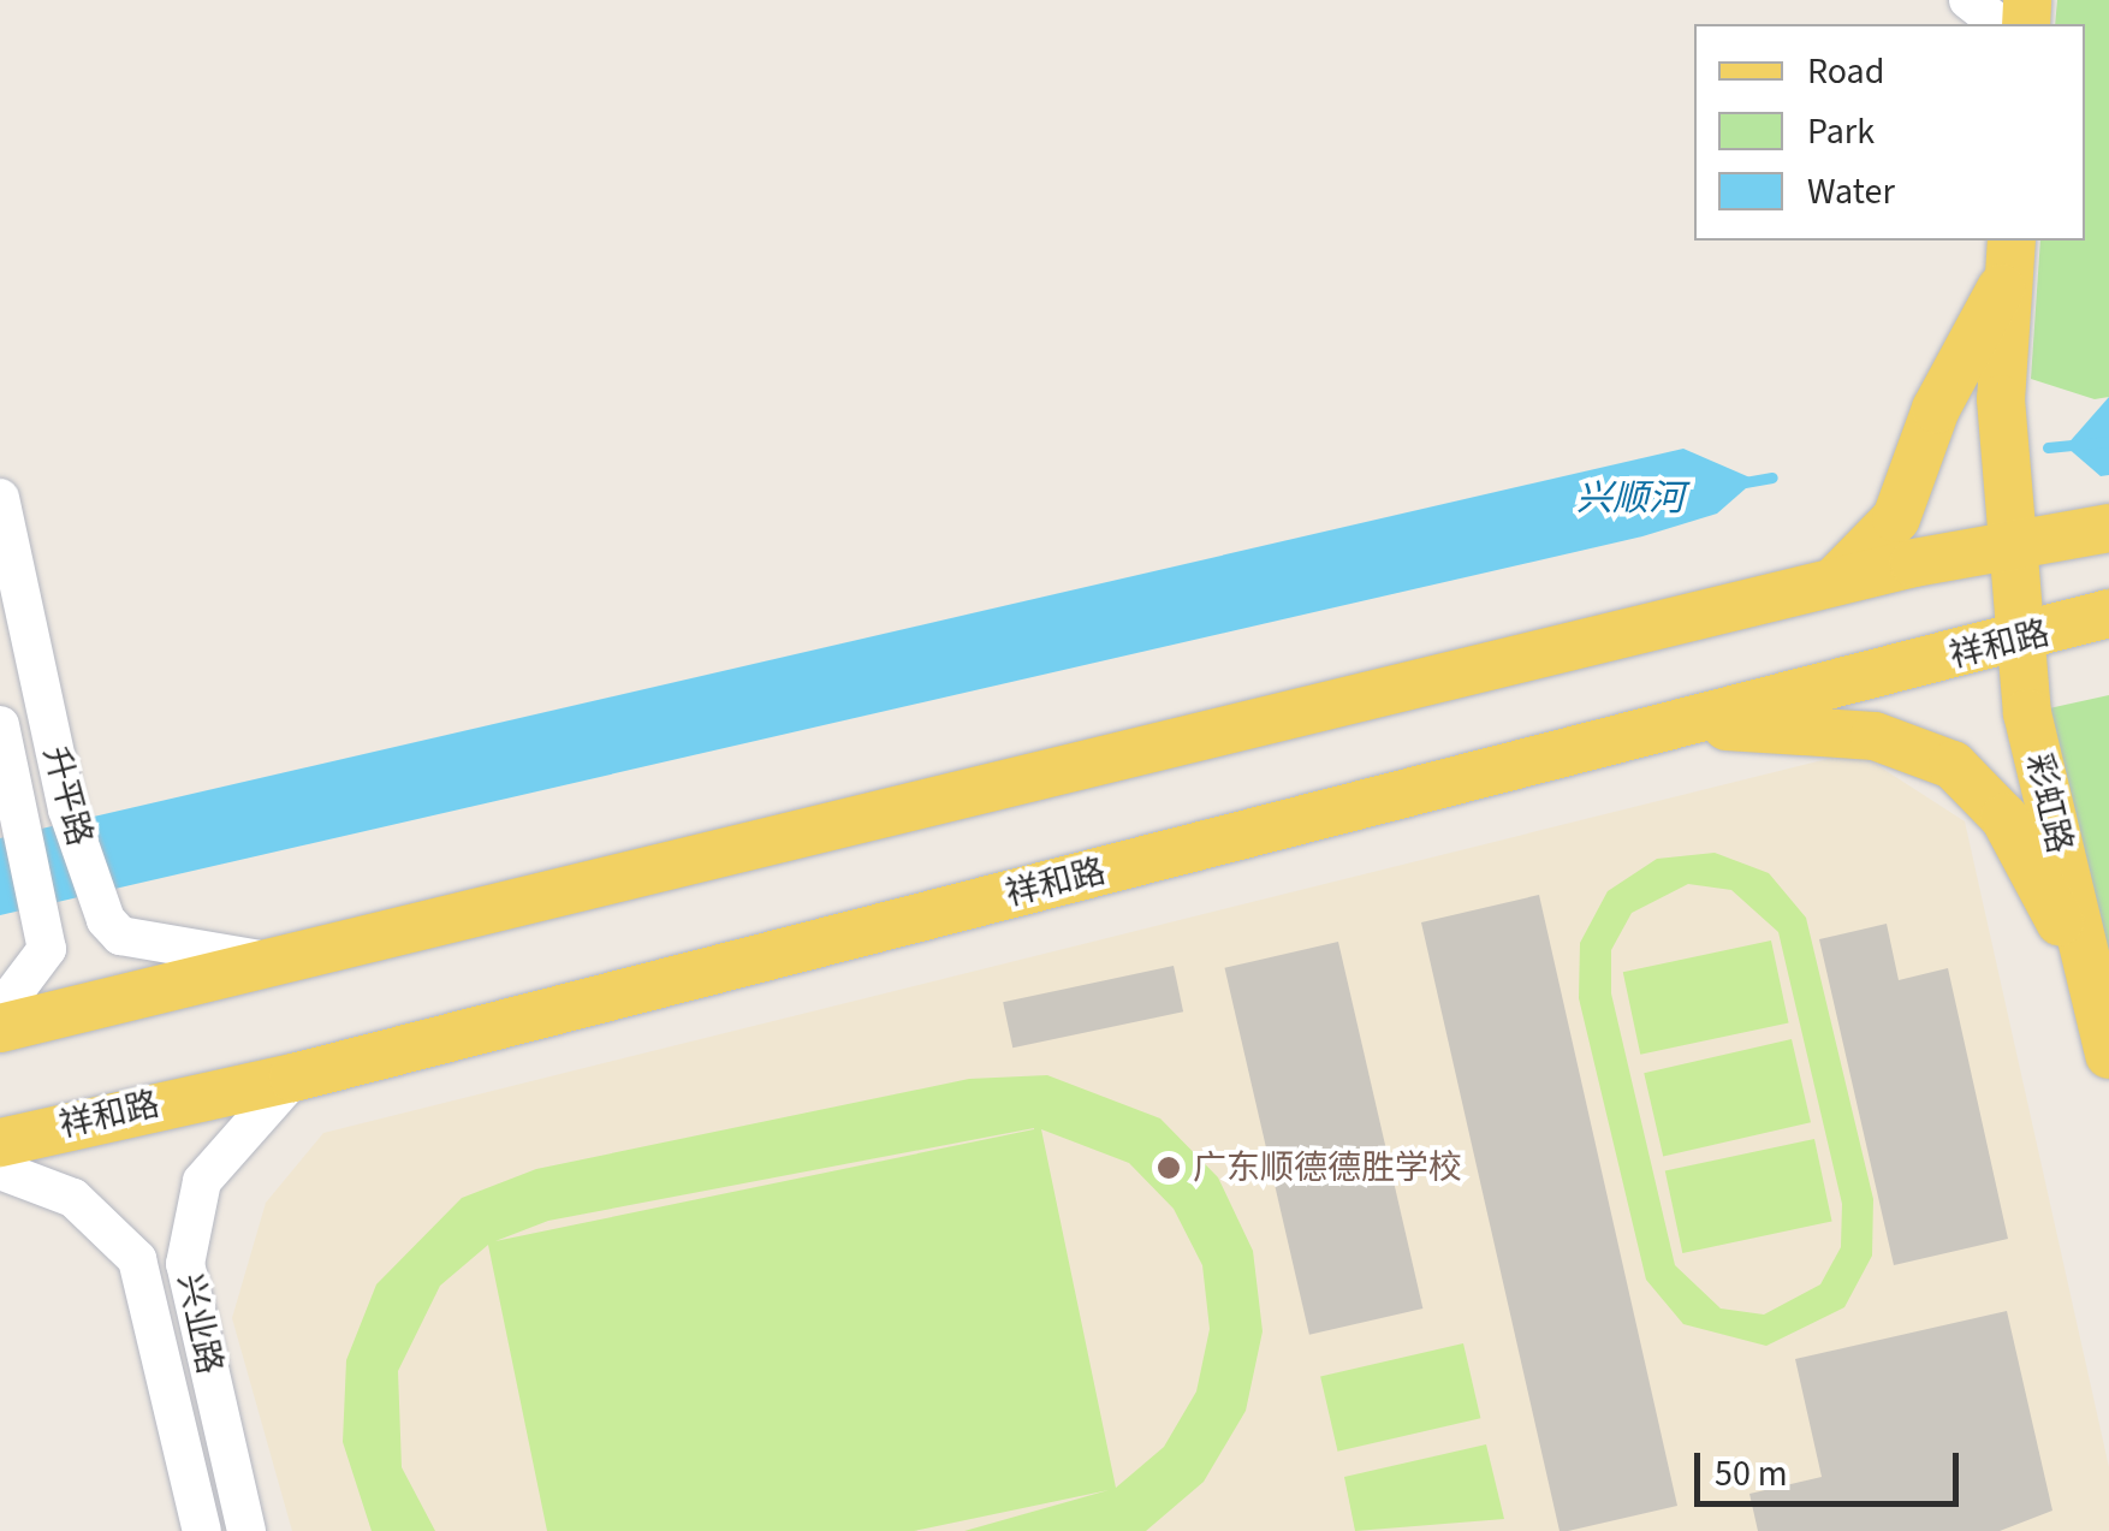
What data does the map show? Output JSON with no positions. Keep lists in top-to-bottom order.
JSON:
{
  "streets": {
    "main road": ["祥和路", "彩虹路"],
    "street": ["升平路", "兴业路"]
  },
  "crossings": [
    ["祥和路", "彩虹路"],
    ["祥和路", "兴业路"]
  ],
  "water": ["兴顺河"],
  "places": ["广东顺德德胜学校"],
  "legend": ["Road", "Park", "Water"],
  "scale_bar": "50 m"
}
